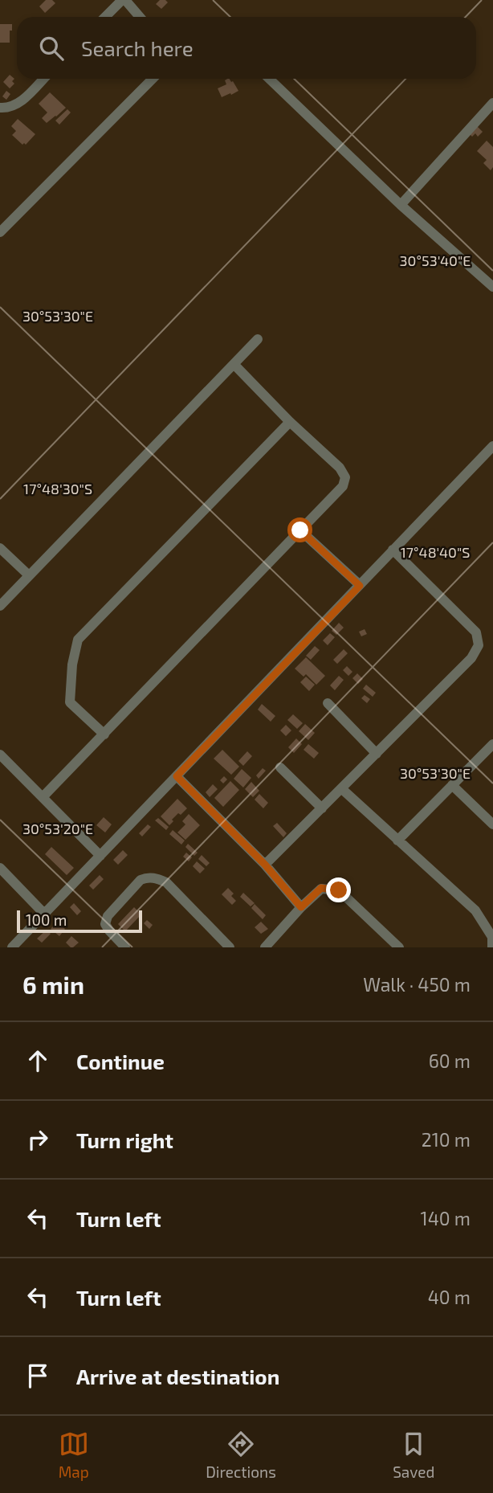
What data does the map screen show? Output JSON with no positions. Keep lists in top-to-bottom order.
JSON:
{
  "scale_bar": "100 m",
  "page": {
    "search": "Search here",
    "scale": "100 m",
    "heading": ["6 min", "Walk · 450 m"],
    "list": [
      ["Continue", "60 m"],
      ["Turn right", "210 m"],
      ["Turn left", "140 m"],
      ["Turn left", "40 m"],
      "Arrive at destination"
    ],
    "nav": ["Map", "Directions", "Saved"]
  },
  "coordinates": [
    "30°53'40\"E",
    "30°53'30\"E",
    "17°48'30\"S",
    "17°48'40\"S",
    "30°53'20\"E"
  ]
}
